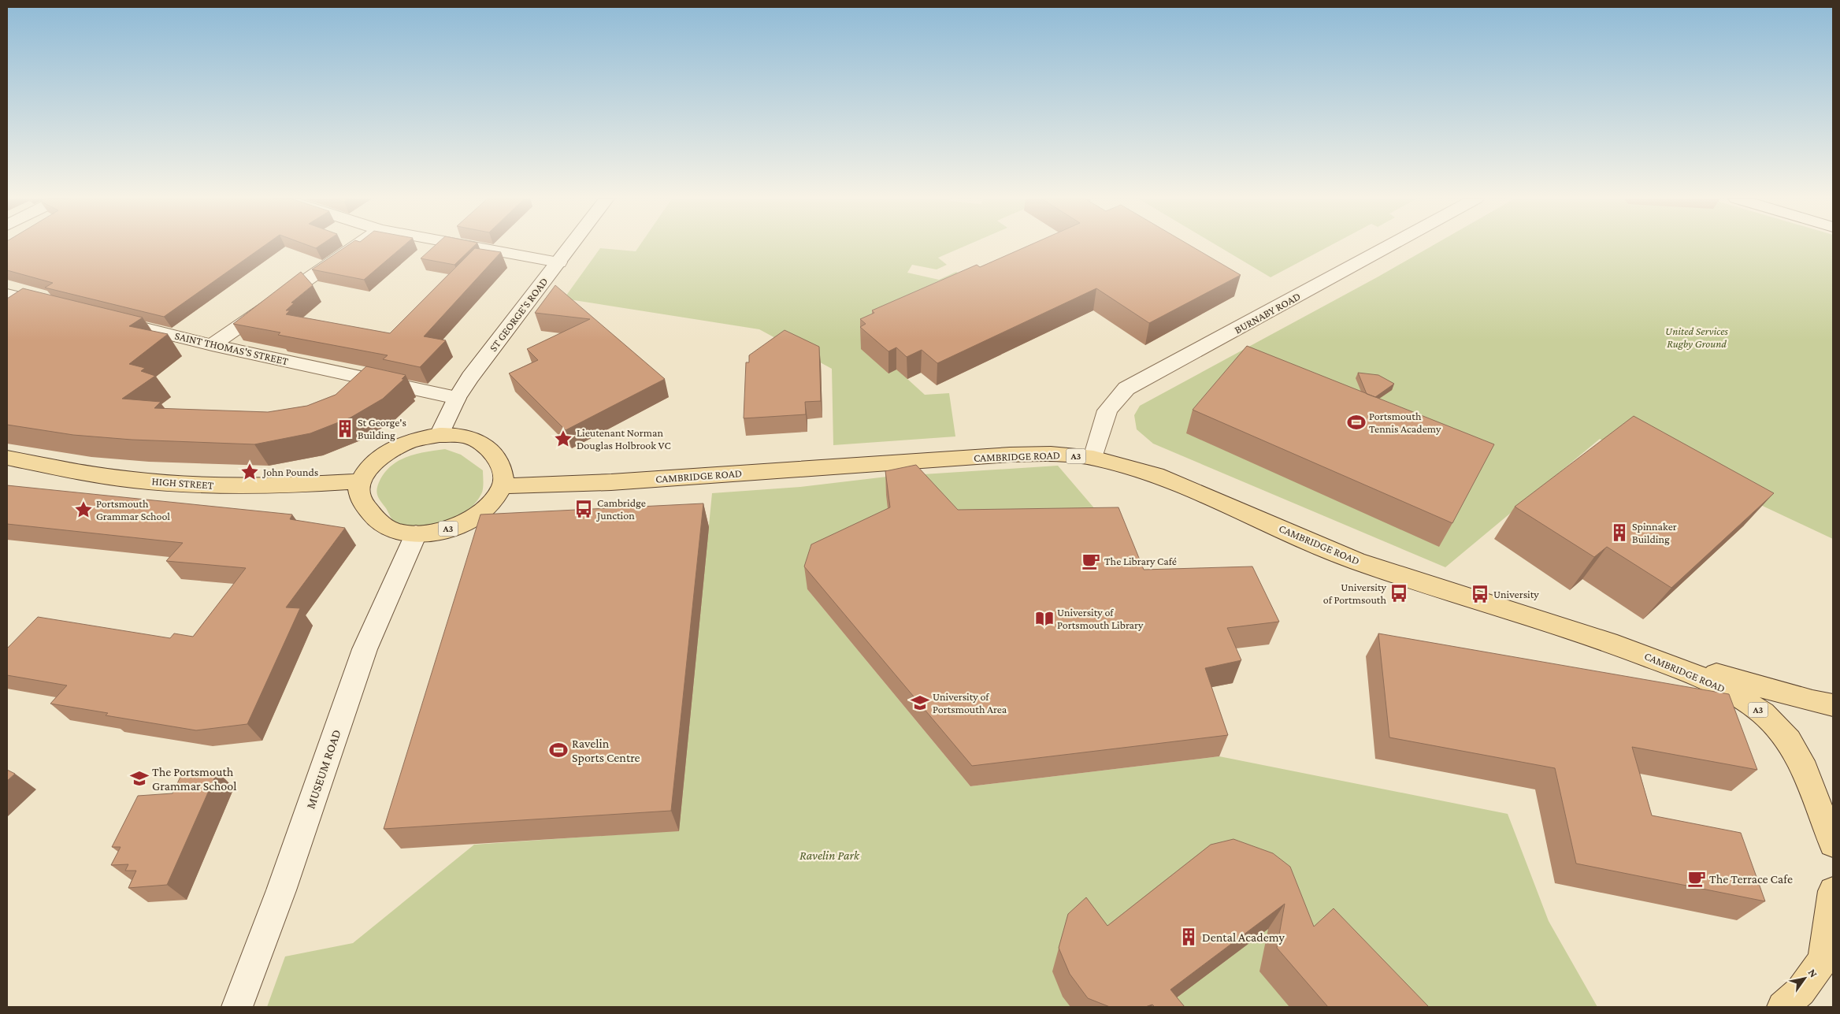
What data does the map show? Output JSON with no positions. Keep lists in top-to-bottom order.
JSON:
{
  "streets": {
    "main road": ["CAMBRIDGE ROAD", "A3", "HIGH STREET"],
    "street": [
      "BURNABY ROAD",
      "ST GEORGE'S ROAD",
      "SAINT THOMAS'S STREET",
      "MUSEUM ROAD"
    ]
  },
  "crossings": [
    ["BURNABY ROAD", "CAMBRIDGE ROAD"],
    ["ST GEORGE'S ROAD", "SAINT THOMAS'S STREET"],
    ["ST GEORGE'S ROAD", "CAMBRIDGE ROAD"],
    ["ST GEORGE'S ROAD", "A3"],
    ["ST GEORGE'S ROAD", "HIGH STREET"],
    ["ST GEORGE'S ROAD", "MUSEUM ROAD"],
    ["CAMBRIDGE ROAD", "A3"],
    ["CAMBRIDGE ROAD", "HIGH STREET"],
    ["CAMBRIDGE ROAD", "MUSEUM ROAD"],
    ["A3", "HIGH STREET"],
    ["A3", "MUSEUM ROAD"],
    ["HIGH STREET", "MUSEUM ROAD"]
  ],
  "parks": ["United Services Rugby Ground", "Ravelin Park"],
  "places": {
    "sports": ["Portsmouth Tennis Academy", "Ravelin Sports Centre"],
    "building": ["St George's Building", "Spinnaker Building", "Dental Academy"],
    "place": ["Lieutenant Norman Douglas Holbrook VC", "John Pounds", "Portsmouth Grammar School"],
    "bus stop": ["Cambridge Junction", "University of Portmsouth", "University"],
    "cafe": ["The Library Café", "The Terrace Cafe"],
    "library": ["University of Portsmouth Library"],
    "school or university": ["University of Portsmouth Area", "The Portsmouth Grammar School"]
  },
  "north": "top right"
}
